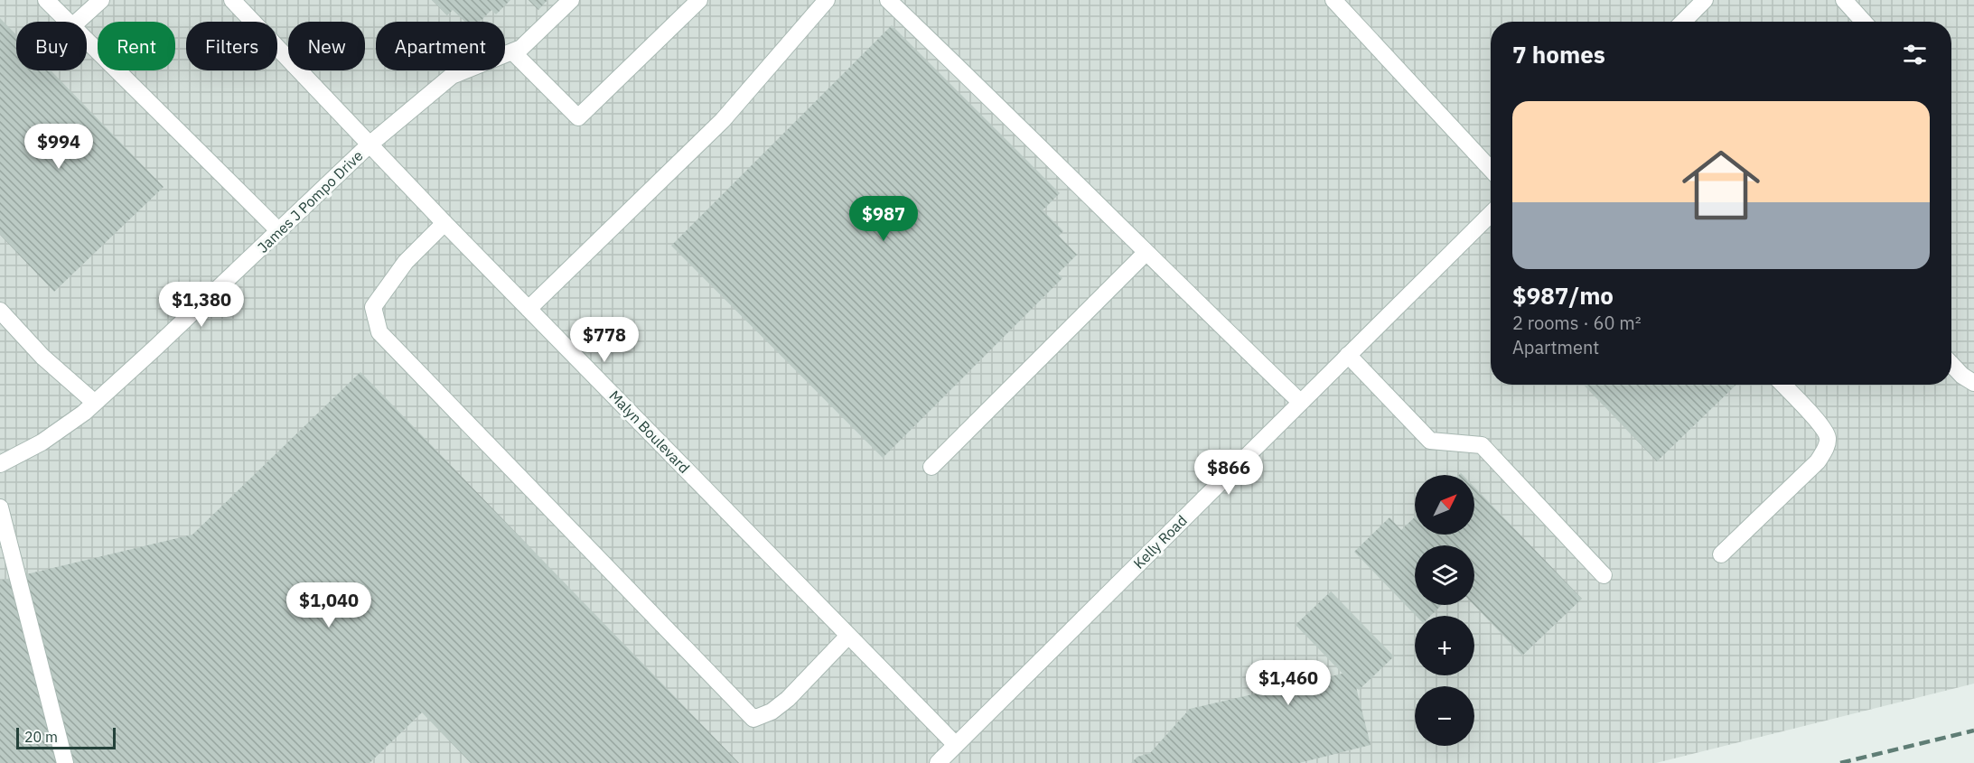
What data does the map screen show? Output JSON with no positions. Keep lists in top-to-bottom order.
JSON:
{
  "streets": {
    "street": ["James J Pompo Drive", "Malyn Boulevard", "Kelly Road"]
  },
  "crossings": [
    ["James J Pompo Drive", "Malyn Boulevard"],
    ["Malyn Boulevard", "Kelly Road"]
  ],
  "scale_bar": "20 m",
  "north": "top right",
  "page": {
    "chip": [
      "Buy",
      "Rent",
      "Filters",
      "New",
      "Apartment"
    ],
    "heading": "7 homes",
    "list": [
      {
        "name": "$987/mo",
        "note": "2 rooms · 60 m² · Apartment"
      }
    ],
    "price": [
      "$994",
      "$987",
      "$1,380",
      "$778",
      "$866",
      "$1,040",
      "$1,460"
    ],
    "map_buttons": ["+", "−"],
    "scale": "20 m"
  }
}
